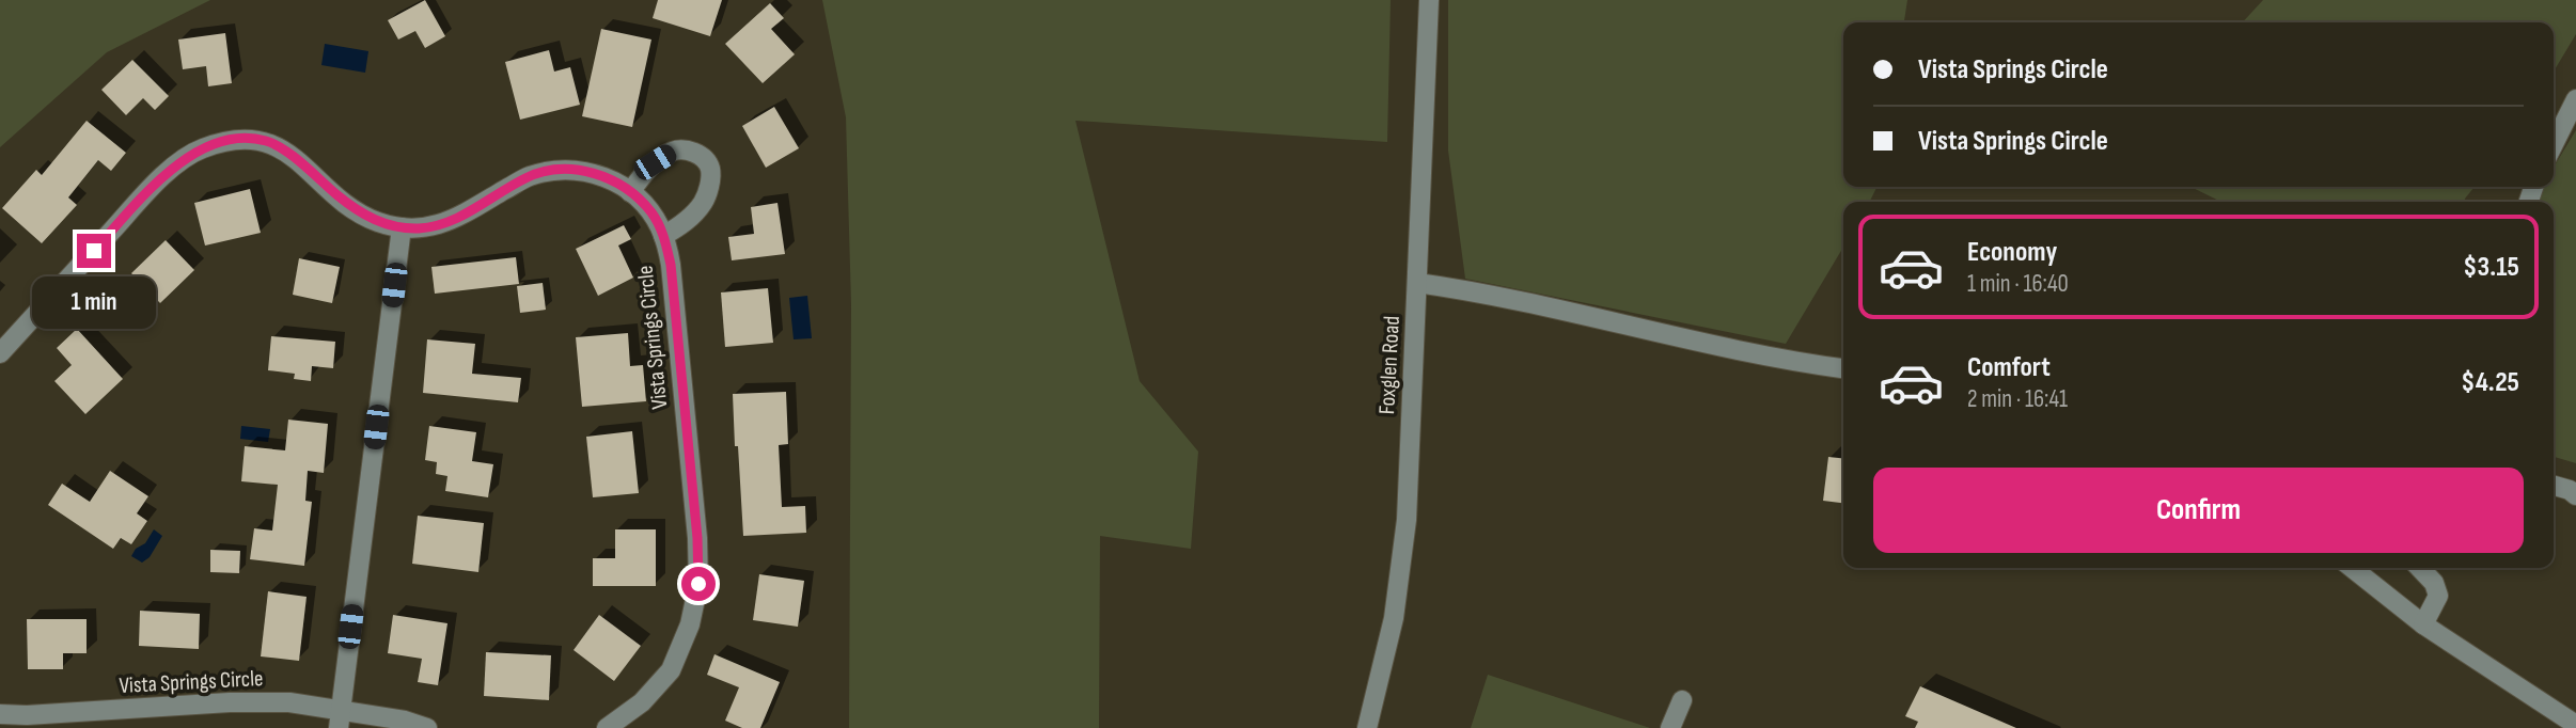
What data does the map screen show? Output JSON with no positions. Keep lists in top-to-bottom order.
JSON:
{
  "streets": {
    "street": ["Vista Springs Circle", "Foxglen Road"]
  },
  "page": {
    "banner": ["Vista Springs Circle", "Vista Springs Circle"],
    "list": [
      {
        "name": "Economy",
        "note": "1 min · 16:40",
        "value": "$3.15"
      },
      {
        "name": "Comfort",
        "note": "2 min · 16:41",
        "value": "$4.25"
      }
    ],
    "bubble": "1 min",
    "buttons": "Confirm"
  }
}
